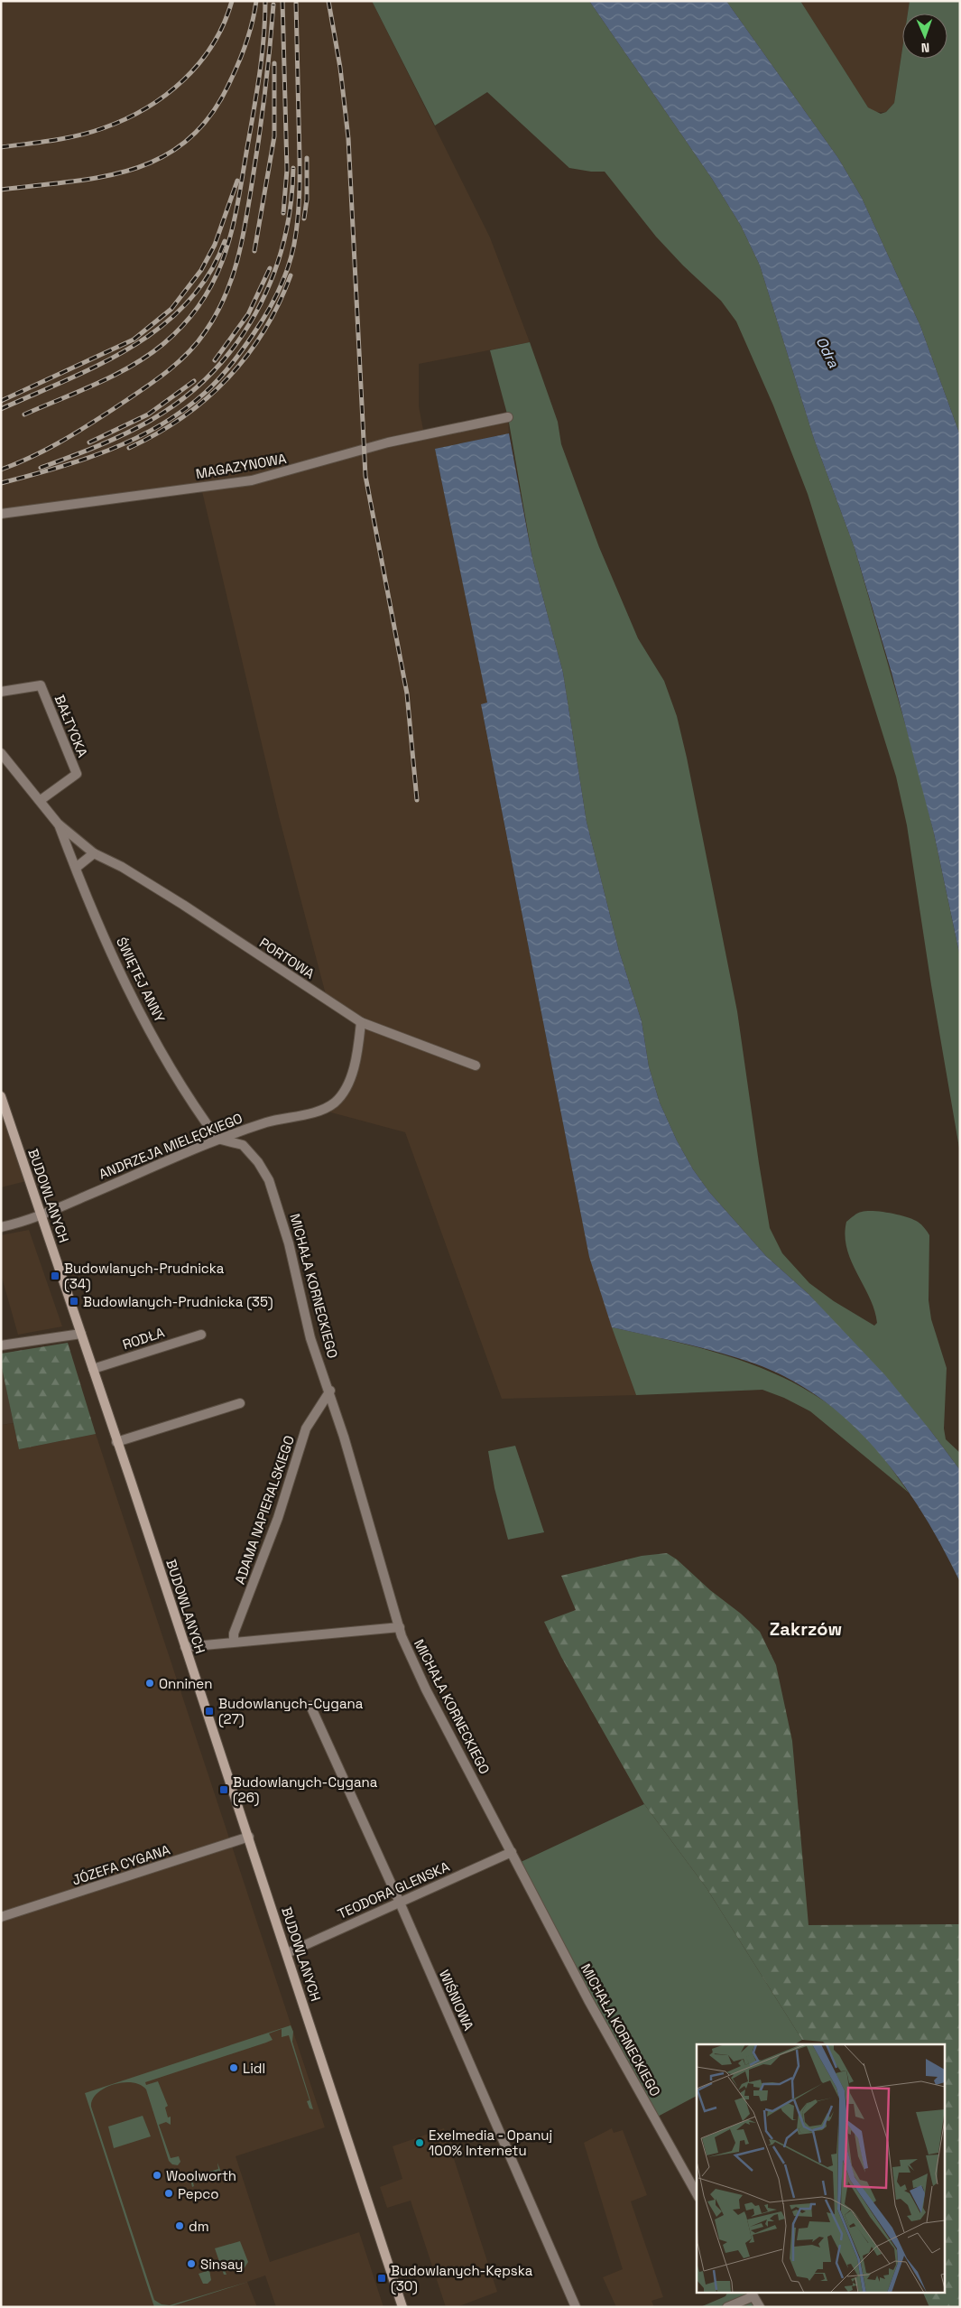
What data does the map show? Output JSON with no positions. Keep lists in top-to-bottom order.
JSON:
{
  "streets": {
    "main road": ["BUDOWLANYCH"],
    "street": [
      "MAGAZYNOWA",
      "BAŁTYCKA",
      "PORTOWA",
      "ŚWIĘTEJ ANNY",
      "ANDRZEJA MIELĘCKIEGO",
      "MICHAŁA KORNECKIEGO",
      "RODŁA",
      "ADAMA NAPIERALSKIEGO",
      "JÓZEFA CYGANA",
      "TEODORA GLENSKA",
      "WIŚNIOWA"
    ]
  },
  "crossings": [
    ["BAŁTYCKA", "ŚWIĘTEJ ANNY"],
    ["PORTOWA", "ŚWIĘTEJ ANNY"],
    ["PORTOWA", "ANDRZEJA MIELĘCKIEGO"],
    ["ŚWIĘTEJ ANNY", "ANDRZEJA MIELĘCKIEGO"],
    ["ŚWIĘTEJ ANNY", "MICHAŁA KORNECKIEGO"],
    ["ANDRZEJA MIELĘCKIEGO", "BUDOWLANYCH"],
    ["ANDRZEJA MIELĘCKIEGO", "MICHAŁA KORNECKIEGO"],
    ["BUDOWLANYCH", "RODŁA"],
    ["BUDOWLANYCH", "JÓZEFA CYGANA"],
    ["BUDOWLANYCH", "TEODORA GLENSKA"],
    ["MICHAŁA KORNECKIEGO", "ADAMA NAPIERALSKIEGO"],
    ["MICHAŁA KORNECKIEGO", "TEODORA GLENSKA"],
    ["TEODORA GLENSKA", "WIŚNIOWA"]
  ],
  "districts": ["Zakrzów"],
  "water": ["Odra"],
  "places": {
    "transit": [
      "Budowlanych-Prudnicka (34)",
      "Budowlanych-Prudnicka (35)",
      "Budowlanych-Cygana (27)",
      "Budowlanych-Cygana (26)",
      "Budowlanych-Kępska (30)"
    ],
    "other": [
      "Onninen",
      "Lidl",
      "Exelmedia - Opanuj 100% Internetu",
      "Woolworth",
      "Pepco",
      "dm",
      "Sinsay"
    ]
  },
  "north": "bottom"
}
